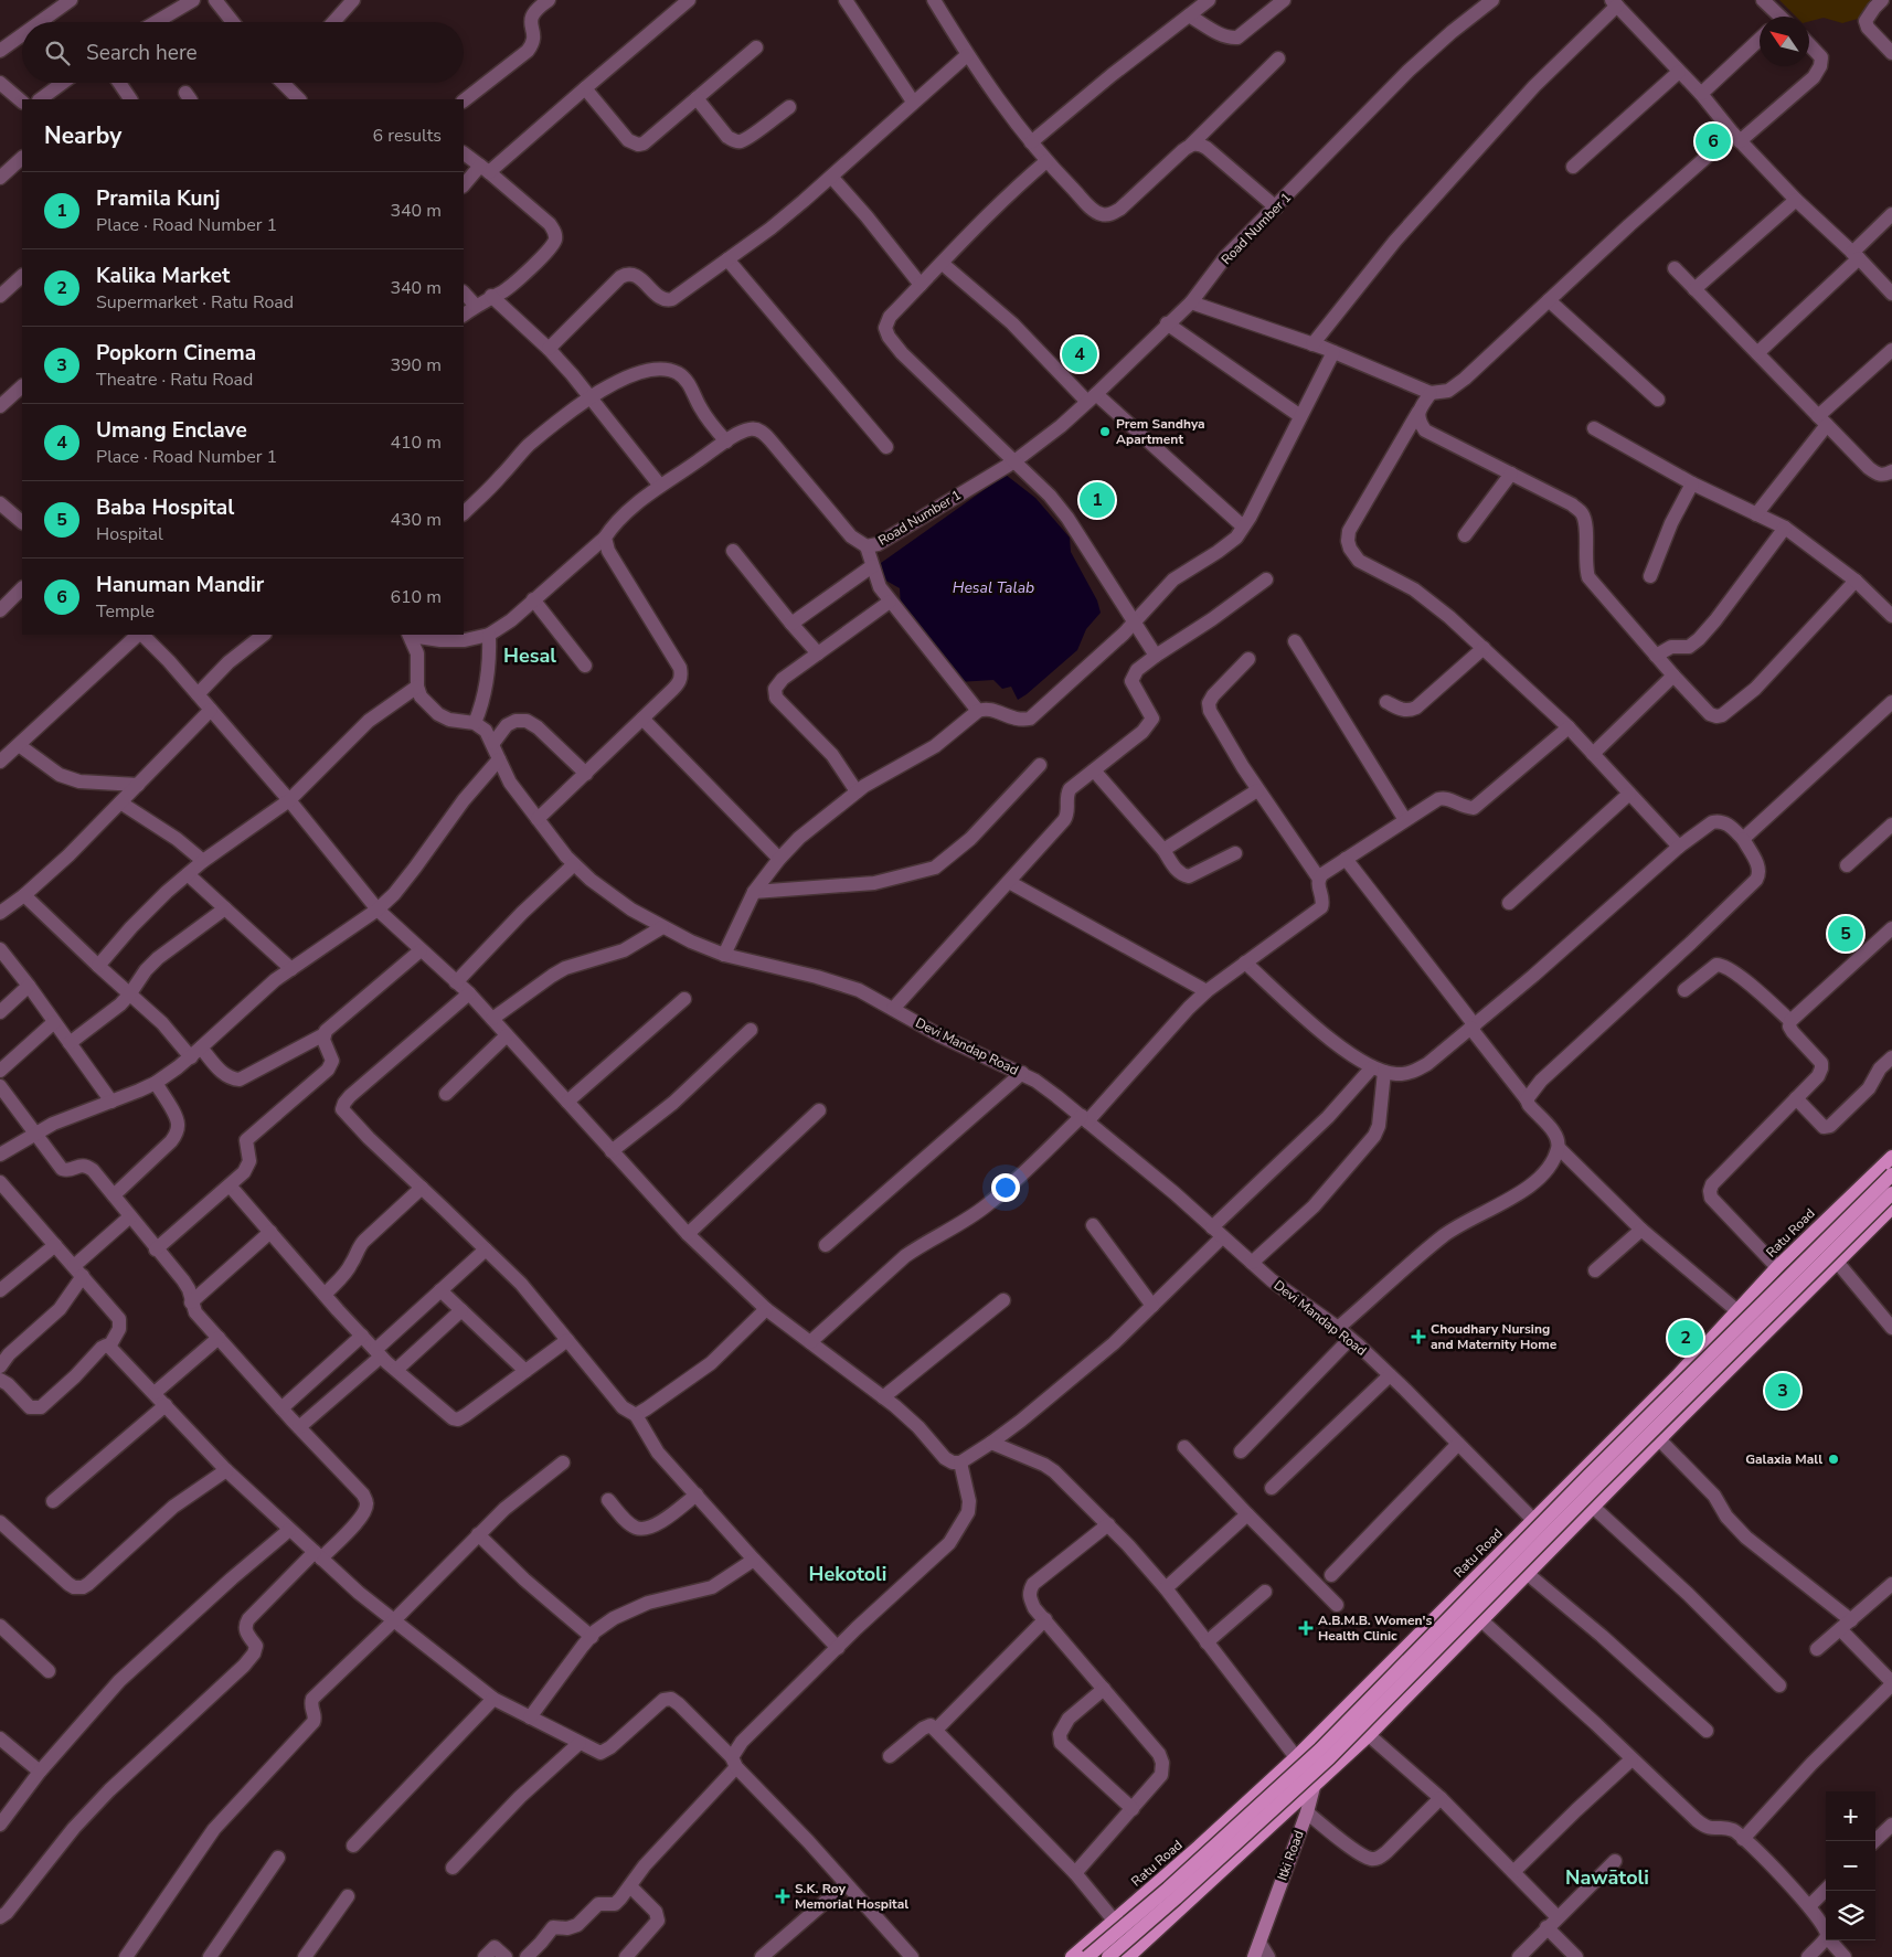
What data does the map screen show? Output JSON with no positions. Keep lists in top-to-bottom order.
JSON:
{
  "streets": {
    "main road": ["Ratu Road"],
    "street": ["Road Number 1", "Devi Mandap Road", "Itki Road"]
  },
  "crossings": [
    ["Devi Mandap Road", "Ratu Road"]
  ],
  "districts": ["Hesal", "Hekotoli", "Nawātoli"],
  "water": ["Hesal Talab"],
  "places": {
    "other": ["Prem Sandhya Apartment", "Galaxia Mall"],
    "health": ["Choudhary Nursing and Maternity Home", "A.B.M.B. Women's Health Clinic", "S.K. Roy Memorial Hospital"]
  },
  "north": "top left",
  "page": {
    "search": "Search here",
    "heading": ["Nearby", "6 results"],
    "pins": [
      "6",
      "4",
      "1",
      "5",
      "2",
      "3"
    ],
    "list": [
      {
        "mark": "1",
        "name": "Pramila Kunj",
        "note": "Place · Road Number 1",
        "value": "340 m"
      },
      {
        "mark": "2",
        "name": "Kalika Market",
        "note": "Supermarket · Ratu Road",
        "value": "340 m"
      },
      {
        "mark": "3",
        "name": "Popkorn Cinema",
        "note": "Theatre · Ratu Road",
        "value": "390 m"
      },
      {
        "mark": "4",
        "name": "Umang Enclave",
        "note": "Place · Road Number 1",
        "value": "410 m"
      },
      {
        "mark": "5",
        "name": "Baba Hospital",
        "note": "Hospital",
        "value": "430 m"
      },
      {
        "mark": "6",
        "name": "Hanuman Mandir",
        "note": "Temple",
        "value": "610 m"
      }
    ],
    "map_buttons": ["+", "−"]
  }
}
